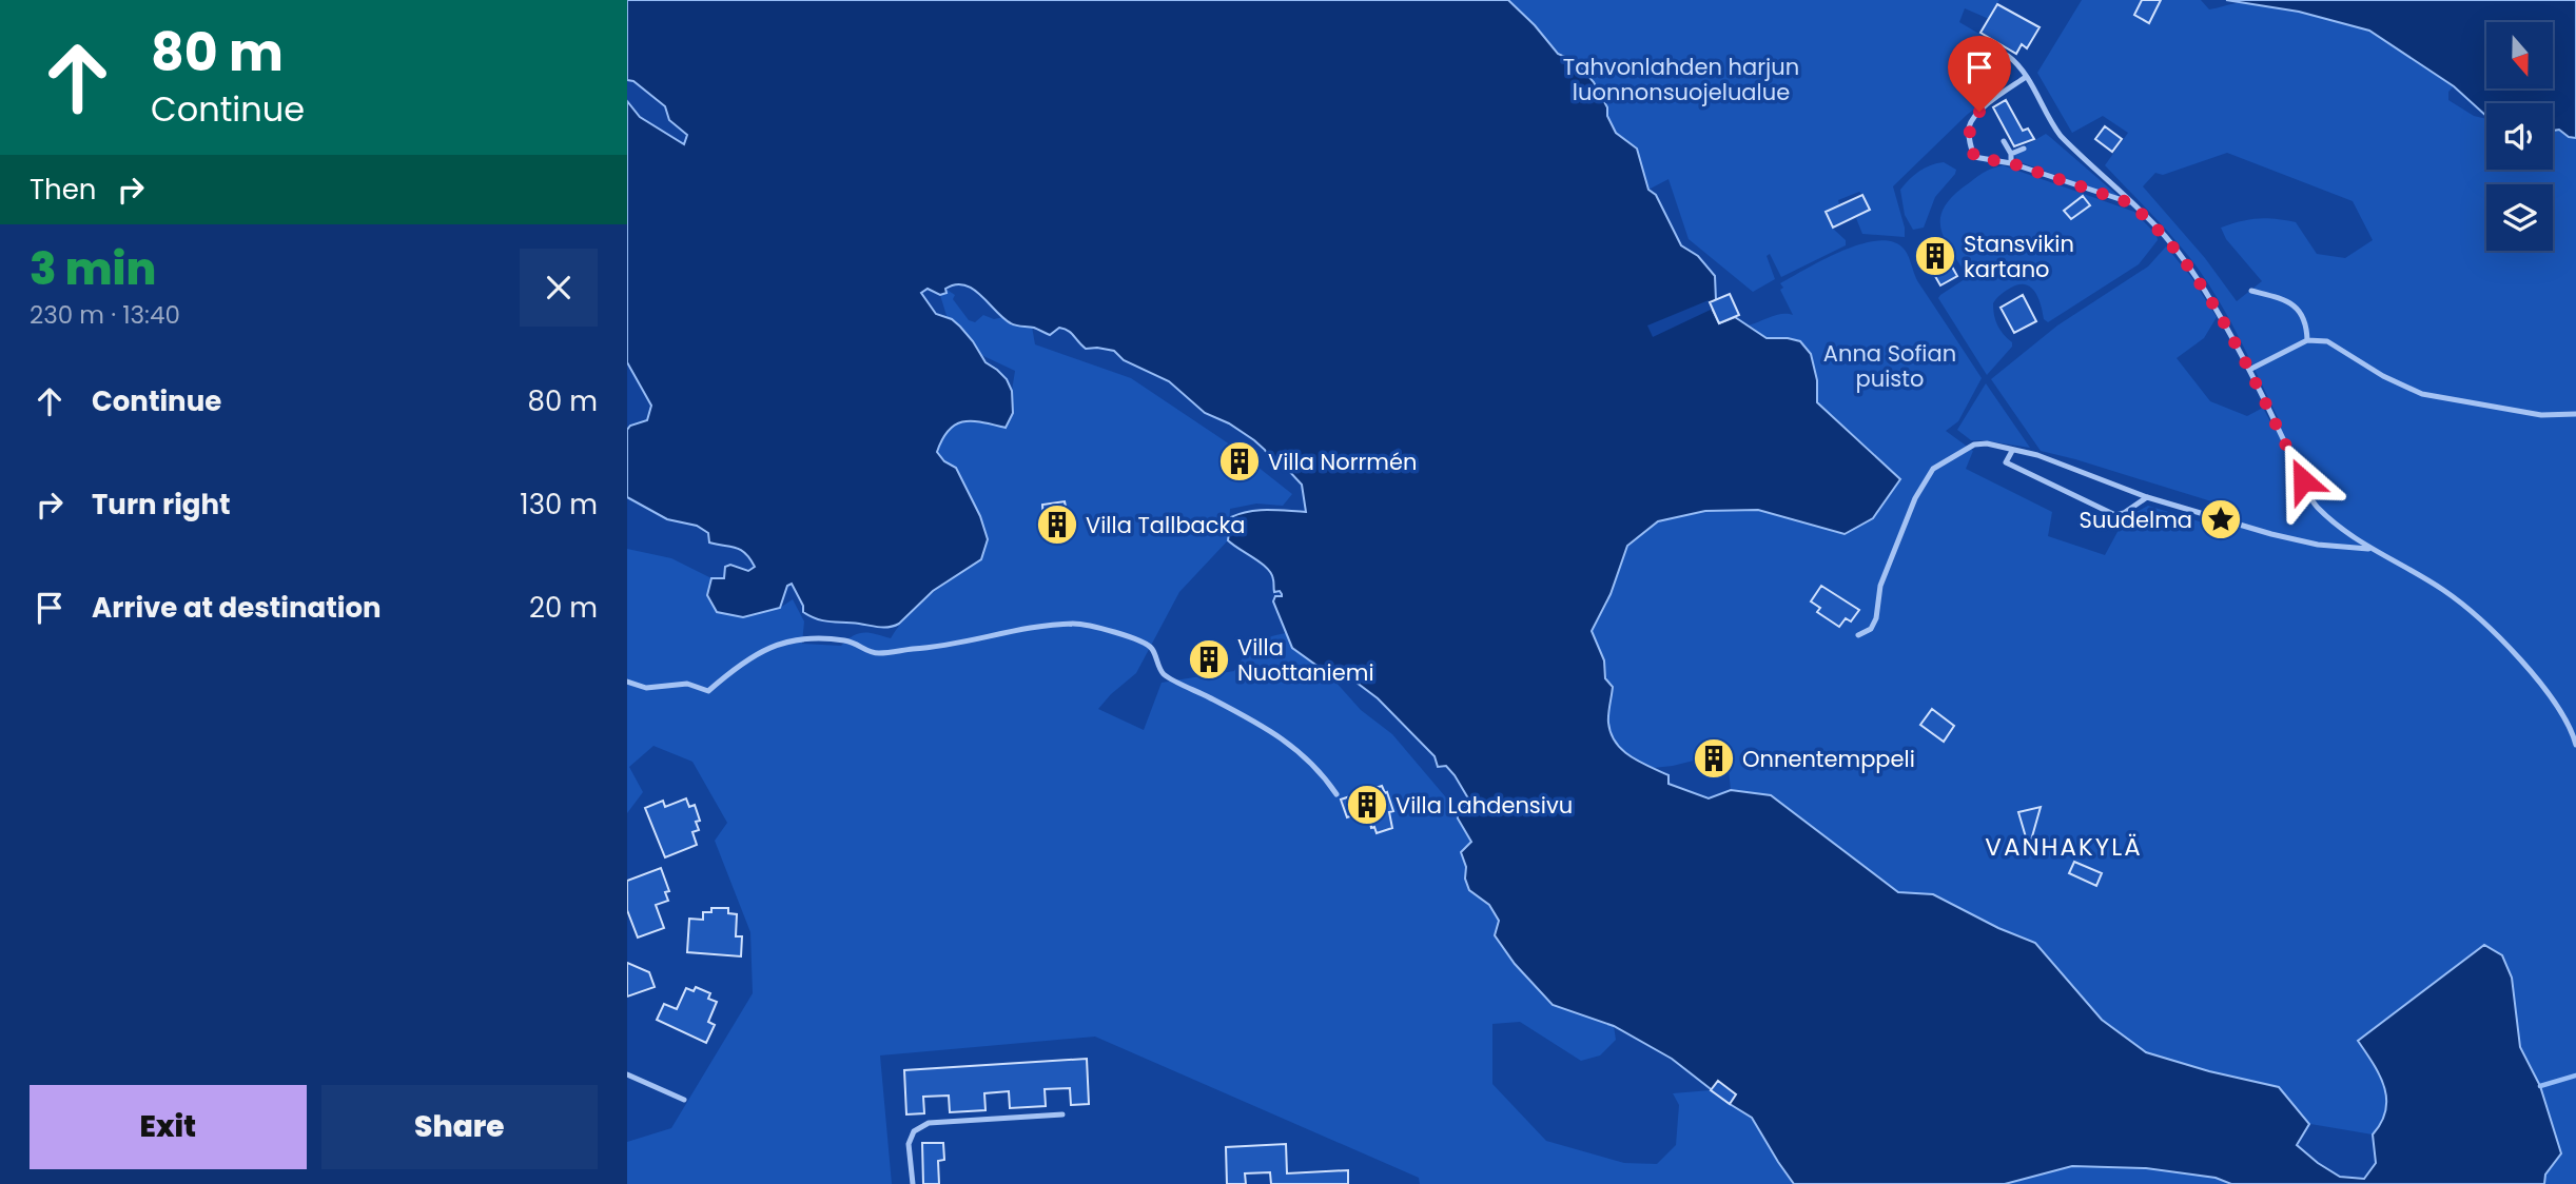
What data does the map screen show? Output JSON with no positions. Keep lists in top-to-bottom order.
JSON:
{
  "districts": ["VANHAKYLÄ"],
  "parks": ["Tahvonlahden harjun luonnonsuojelualue", "Anna Sofian puisto"],
  "places": {
    "building": [
      "Stansvikin kartano",
      "Villa Norrmén",
      "Villa Tallbacka",
      "Villa Nuottaniemi",
      "Onnentemppeli",
      "Villa Lahdensivu"
    ],
    "place": ["Suudelma"]
  },
  "north": "bottom",
  "page": {
    "turn": ["80 m", "Continue"],
    "then": "Then",
    "heading": ["3 min", "230 m · 13:40"],
    "list": [
      {
        "name": "Continue",
        "value": "80 m"
      },
      {
        "name": "Turn right",
        "value": "130 m"
      },
      {
        "name": "Arrive at destination",
        "value": "20 m"
      }
    ],
    "buttons": ["Exit", "Share"]
  }
}
